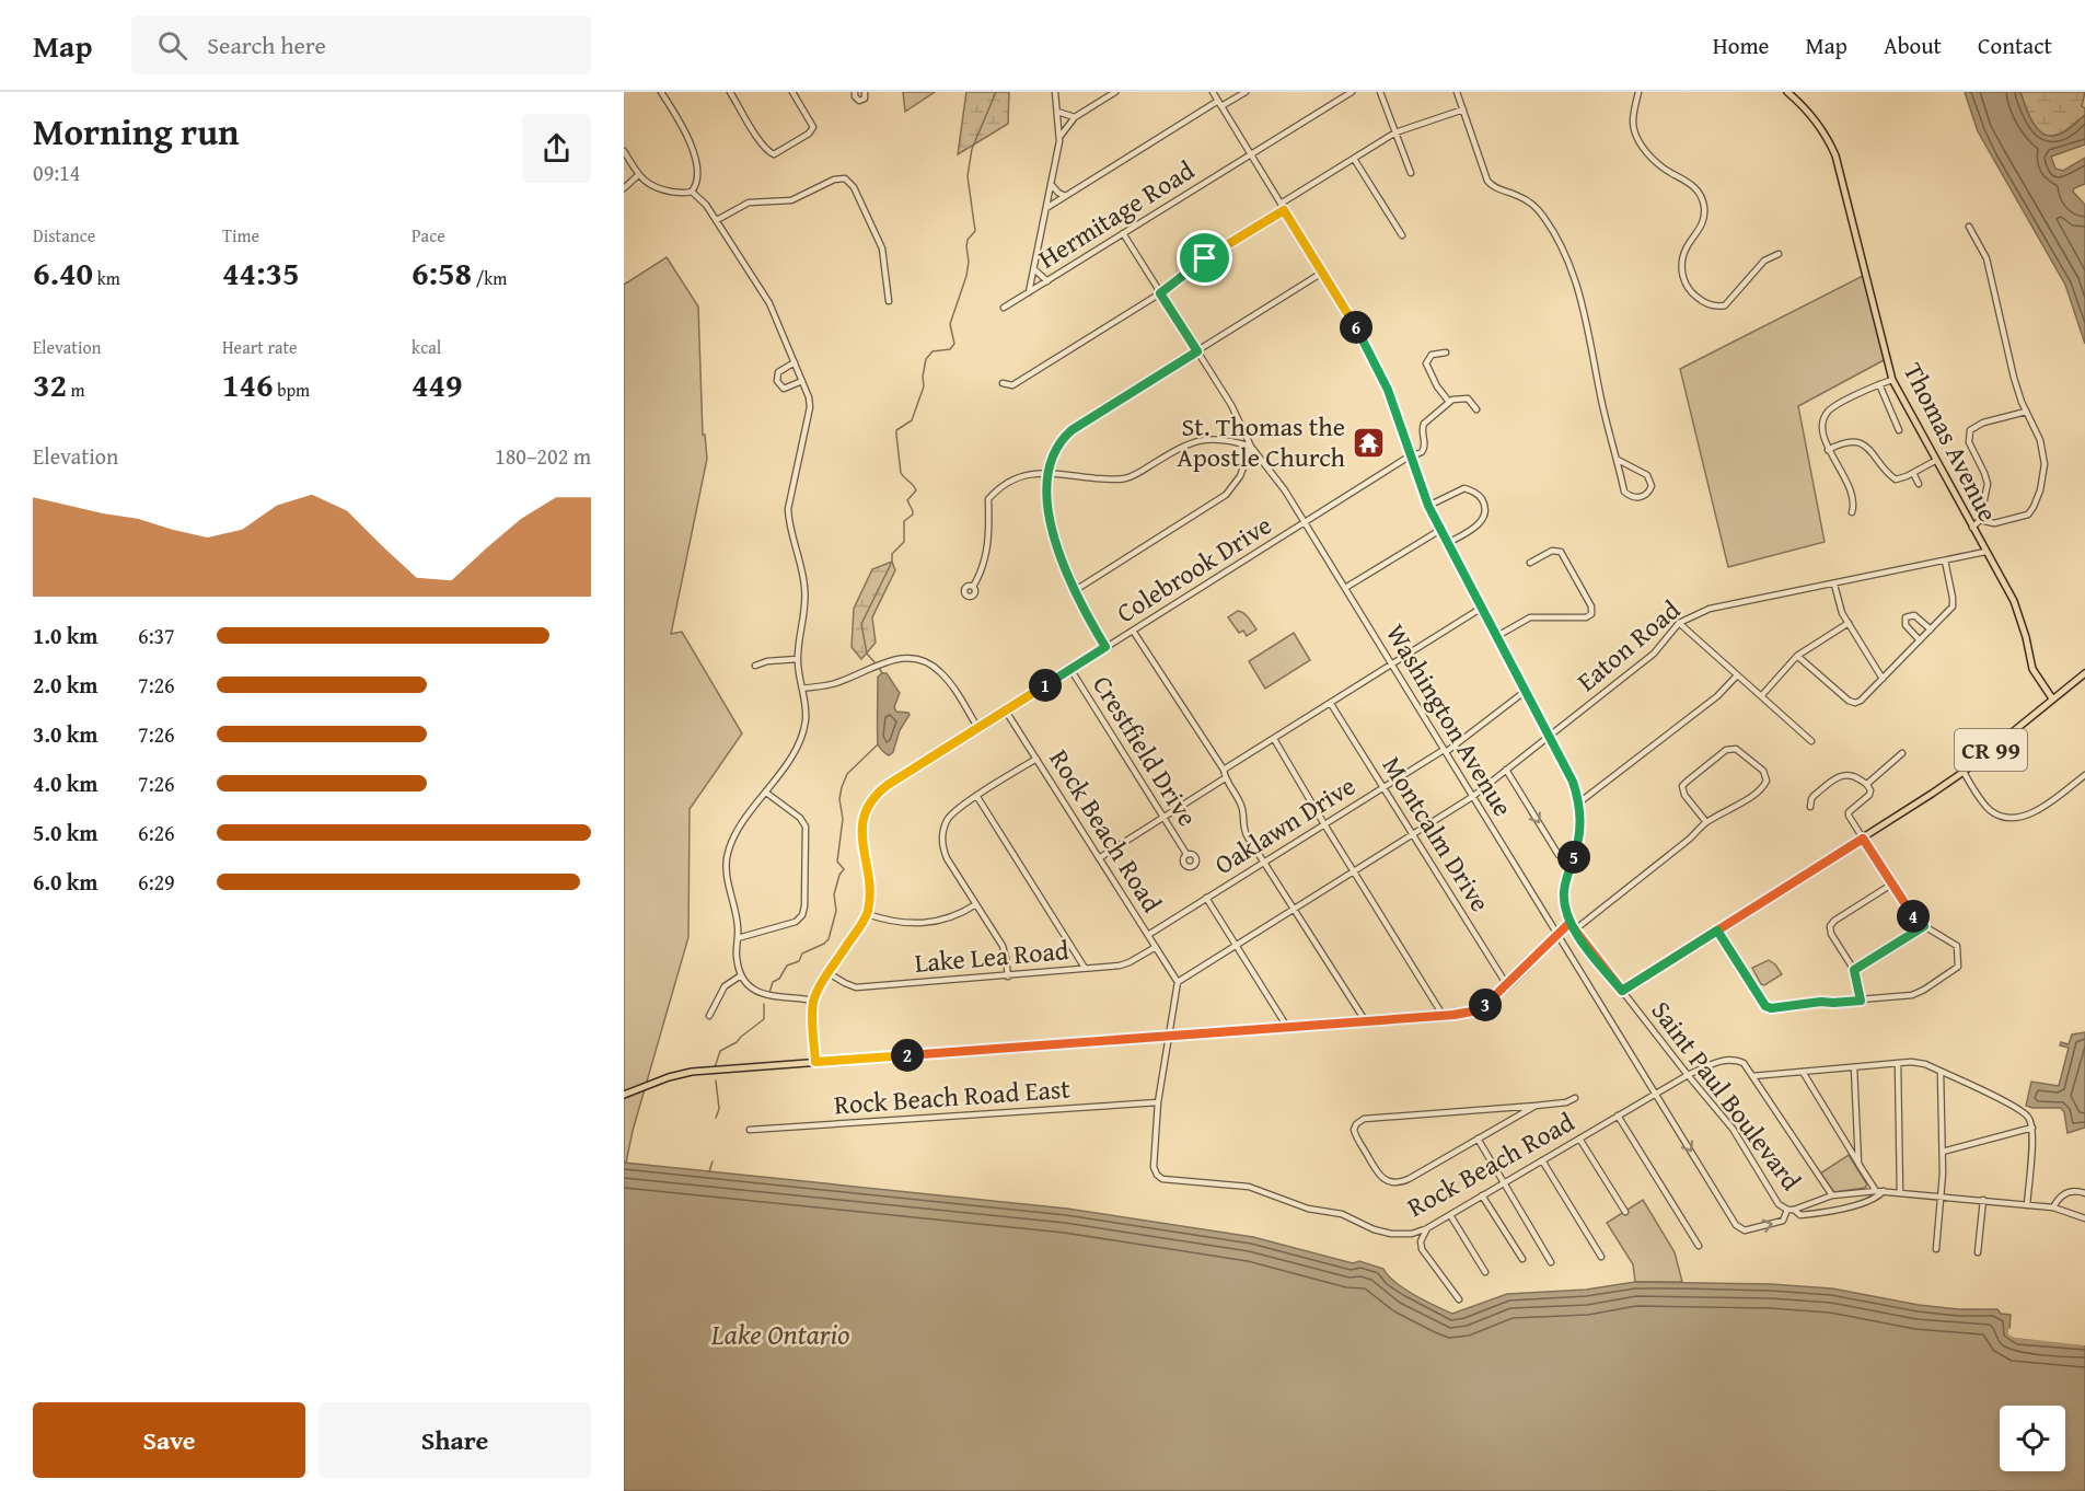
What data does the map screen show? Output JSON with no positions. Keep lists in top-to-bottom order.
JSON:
{
  "streets": {
    "main road": ["Thomas Avenue", "CR 99", "Saint Paul Boulevard"],
    "street": [
      "Hermitage Road",
      "Colebrook Drive",
      "Eaton Road",
      "Washington Avenue",
      "Crestfield Drive",
      "Oaklawn Drive",
      "Rock Beach Road",
      "Montcalm Drive",
      "Lake Lea Road",
      "Rock Beach Road East"
    ]
  },
  "crossings": [
    ["Hermitage Road", "Washington Avenue"],
    ["Hermitage Road", "Saint Paul Boulevard"],
    ["Thomas Avenue", "Eaton Road"],
    ["Thomas Avenue", "CR 99"],
    ["Colebrook Drive", "Washington Avenue"],
    ["Colebrook Drive", "Crestfield Drive"],
    ["Colebrook Drive", "Rock Beach Road"],
    ["Colebrook Drive", "Lake Lea Road"],
    ["Colebrook Drive", "Saint Paul Boulevard"],
    ["Eaton Road", "Washington Avenue"],
    ["Eaton Road", "Rock Beach Road"],
    ["Eaton Road", "Montcalm Drive"],
    ["Eaton Road", "Saint Paul Boulevard"],
    ["Washington Avenue", "Oaklawn Drive"],
    ["Washington Avenue", "Rock Beach Road"],
    ["Washington Avenue", "Saint Paul Boulevard"],
    ["CR 99", "Saint Paul Boulevard"],
    ["Oaklawn Drive", "Rock Beach Road"],
    ["Oaklawn Drive", "Montcalm Drive"],
    ["Oaklawn Drive", "Saint Paul Boulevard"],
    ["Rock Beach Road", "Lake Lea Road"],
    ["Rock Beach Road", "Saint Paul Boulevard"],
    ["Rock Beach Road", "Rock Beach Road East"]
  ],
  "water": ["Lake Ontario"],
  "places": {
    "temple": ["St. Thomas the Apostle Church"]
  },
  "page": {
    "header": "Map",
    "search": "Search here",
    "nav": [
      "Home",
      "Map",
      "About",
      "Contact"
    ],
    "heading": ["Morning run", "09:14"],
    "stats": [
      ["Distance", "6.40 km"],
      ["Time", "44:35"],
      ["Pace", "6:58 /km"],
      ["Elevation", "32 m"],
      ["Heart rate", "146 bpm"],
      ["kcal", "449"]
    ],
    "pins": [
      "6",
      "1",
      "5",
      "4",
      "3",
      "2"
    ],
    "chart": ["Elevation", "180–202 m"],
    "list": [
      {
        "name": "1.0 km",
        "note": "6:37"
      },
      {
        "name": "2.0 km",
        "note": "7:26"
      },
      {
        "name": "3.0 km",
        "note": "7:26"
      },
      {
        "name": "4.0 km",
        "note": "7:26"
      },
      {
        "name": "5.0 km",
        "note": "6:26"
      },
      {
        "name": "6.0 km",
        "note": "6:29"
      }
    ],
    "buttons": ["Save", "Share"]
  }
}
